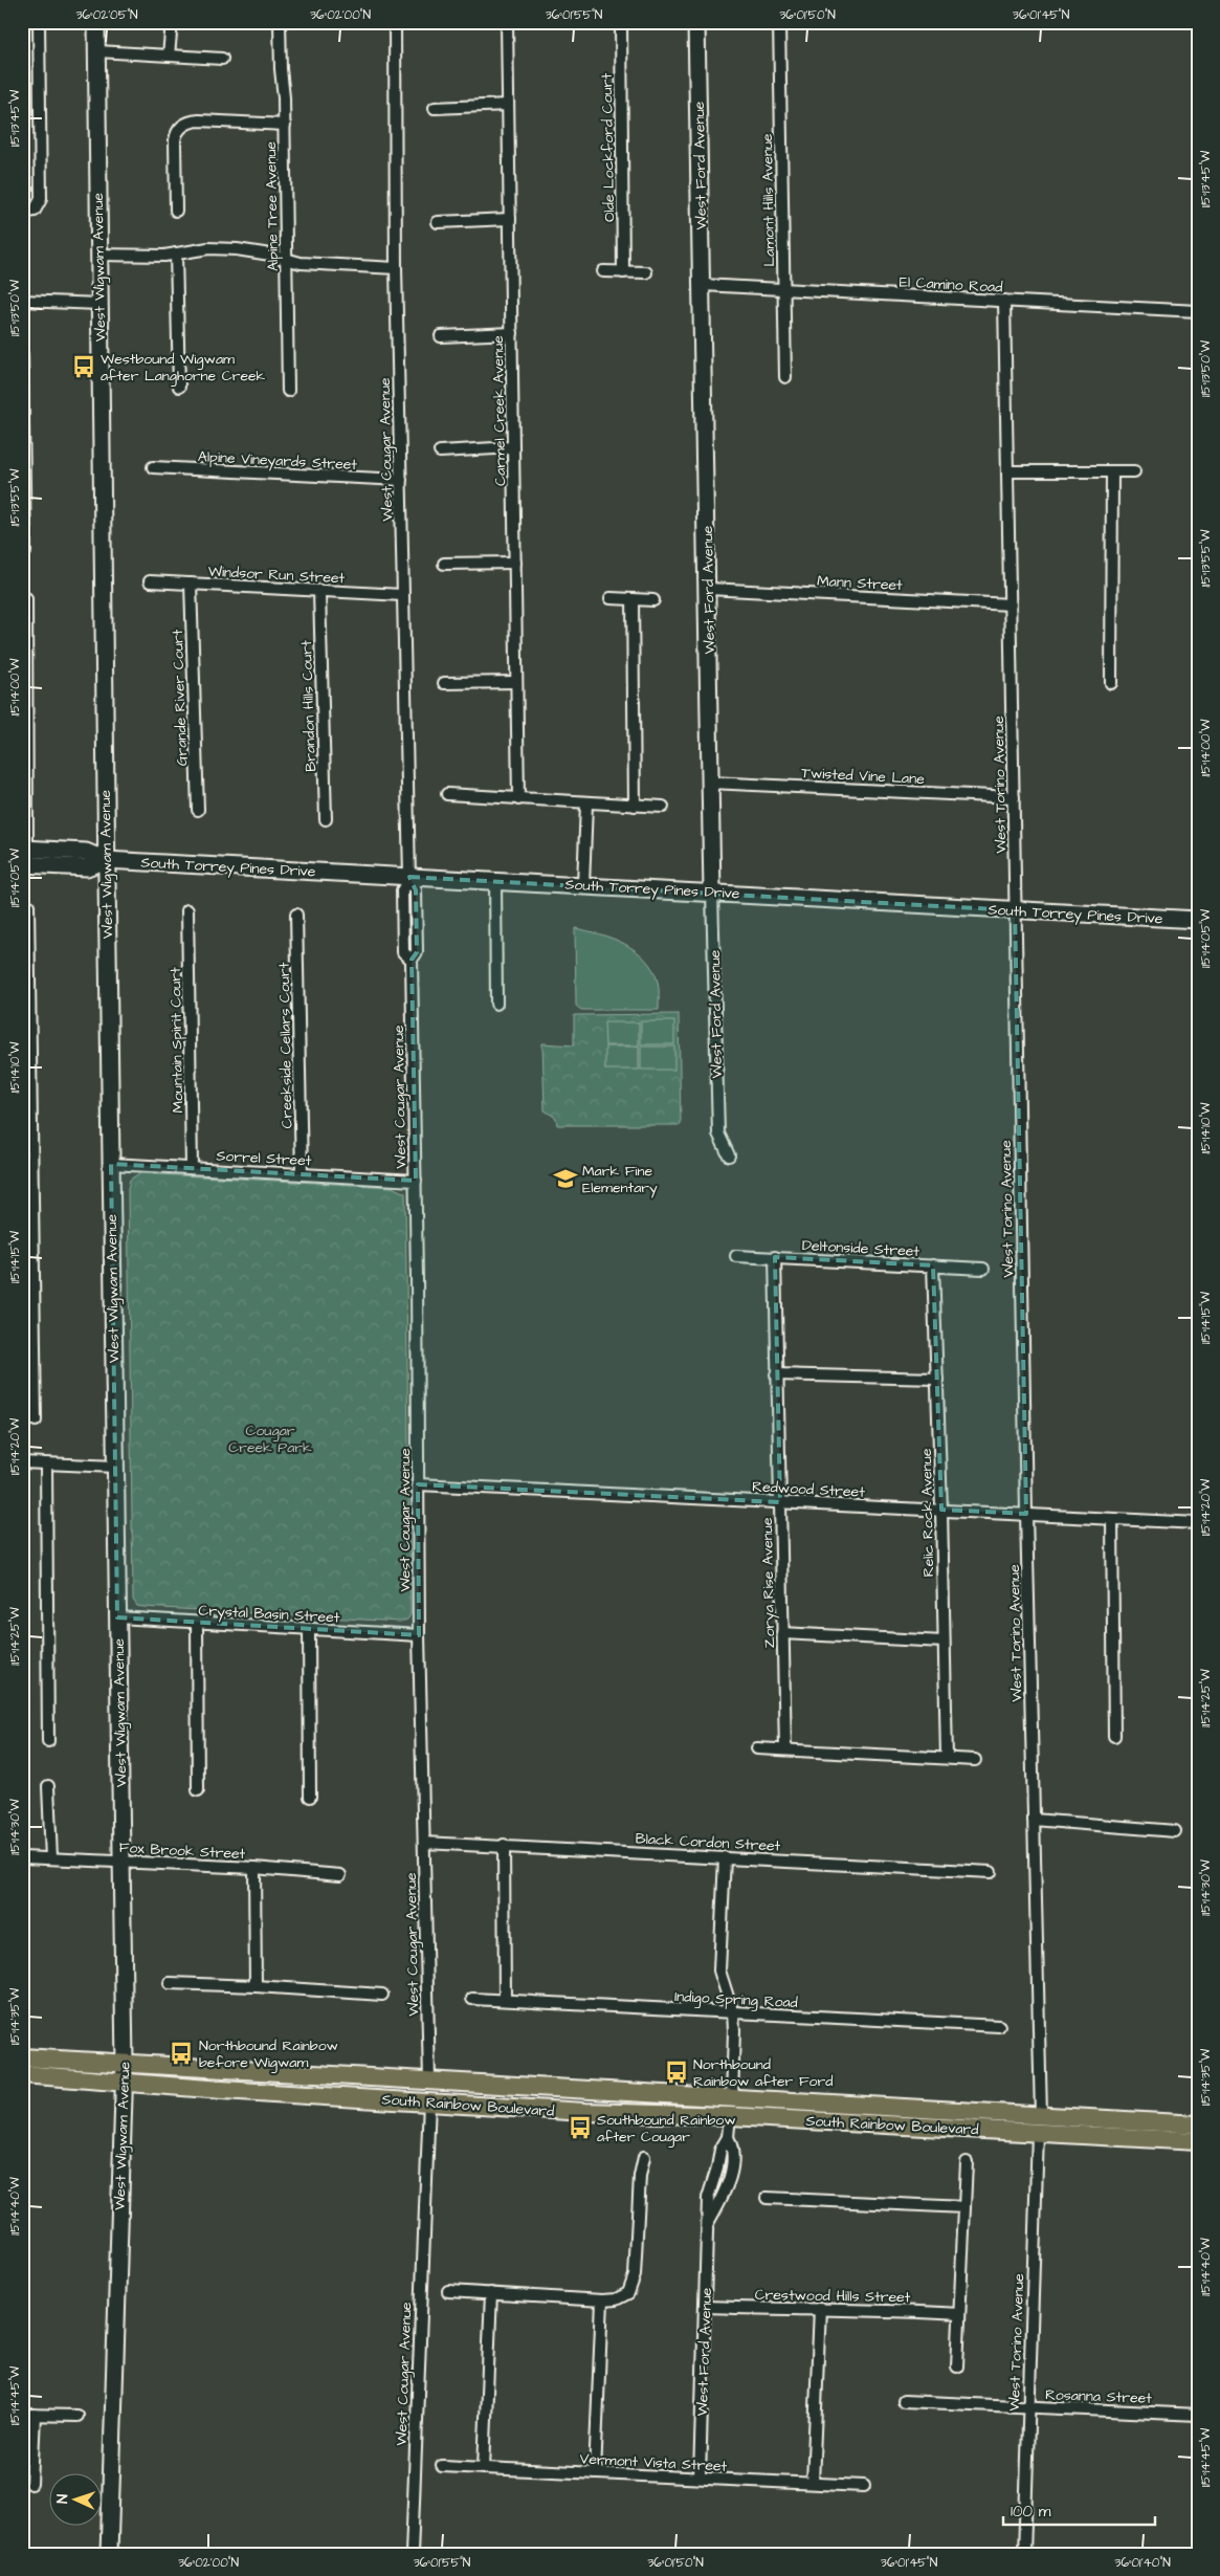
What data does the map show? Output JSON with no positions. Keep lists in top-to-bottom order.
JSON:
{
  "streets": {
    "main road": ["South Rainbow Boulevard"],
    "street": [
      "Olde Lockford Court",
      "West Ford Avenue",
      "Lamont Hills Avenue",
      "Alpine Tree Avenue",
      "West Wigwam Avenue",
      "El Camino Road",
      "Carmel Creek Avenue",
      "West Cougar Avenue",
      "Alpine Vineyards Street",
      "Windsor Run Street",
      "Mann Street",
      "Grande River Court",
      "Brandon Hills Court",
      "Twisted Vine Lane",
      "West Torino Avenue",
      "South Torrey Pines Drive",
      "Mountain Spirit Court",
      "Creekside Cellars Court",
      "Sorrel Street",
      "Deltonside Street",
      "Redwood Street",
      "Relic Rock Avenue",
      "Zorya Rise Avenue",
      "Crystal Basin Street",
      "Black Cordon Street",
      "Fox Brook Street",
      "Indigo Spring Road",
      "Crestwood Hills Street",
      "Rosanna Street",
      "Vermont Vista Street"
    ]
  },
  "crossings": [
    ["West Ford Avenue", "El Camino Road"],
    ["West Ford Avenue", "Mann Street"],
    ["West Ford Avenue", "Twisted Vine Lane"],
    ["West Ford Avenue", "South Torrey Pines Drive"],
    ["West Ford Avenue", "South Rainbow Boulevard"],
    ["West Ford Avenue", "Crestwood Hills Street"],
    ["West Ford Avenue", "Vermont Vista Street"],
    ["Lamont Hills Avenue", "El Camino Road"],
    ["West Wigwam Avenue", "South Torrey Pines Drive"],
    ["West Wigwam Avenue", "Sorrel Street"],
    ["West Wigwam Avenue", "Crystal Basin Street"],
    ["West Wigwam Avenue", "Fox Brook Street"],
    ["West Wigwam Avenue", "South Rainbow Boulevard"],
    ["El Camino Road", "West Torino Avenue"],
    ["West Cougar Avenue", "Alpine Vineyards Street"],
    ["West Cougar Avenue", "Windsor Run Street"],
    ["West Cougar Avenue", "South Torrey Pines Drive"],
    ["West Cougar Avenue", "Sorrel Street"],
    ["West Cougar Avenue", "Redwood Street"],
    ["West Cougar Avenue", "Crystal Basin Street"],
    ["West Cougar Avenue", "Black Cordon Street"],
    ["West Cougar Avenue", "South Rainbow Boulevard"],
    ["Windsor Run Street", "Grande River Court"],
    ["Windsor Run Street", "Brandon Hills Court"],
    ["Mann Street", "West Torino Avenue"],
    ["Twisted Vine Lane", "West Torino Avenue"],
    ["West Torino Avenue", "South Torrey Pines Drive"],
    ["West Torino Avenue", "Redwood Street"],
    ["West Torino Avenue", "South Rainbow Boulevard"],
    ["West Torino Avenue", "Rosanna Street"],
    ["Mountain Spirit Court", "Sorrel Street"],
    ["Creekside Cellars Court", "Sorrel Street"],
    ["Deltonside Street", "Relic Rock Avenue"],
    ["Deltonside Street", "Zorya Rise Avenue"],
    ["Redwood Street", "Relic Rock Avenue"],
    ["Redwood Street", "Zorya Rise Avenue"]
  ],
  "parks": ["Cougar Creek Park"],
  "places": {
    "bus stop": [
      "Westbound Wigwam after Langhorne Creek",
      "Northbound Rainbow before Wigwam",
      "Northbound Rainbow after Ford",
      "Southbound Rainbow after Cougar"
    ],
    "school or university": ["Mark Fine Elementary"]
  },
  "scale_bar": "100 m",
  "north": "left",
  "coordinates": [
    "36°02'05\"N",
    "36°02'00\"N",
    "36°01'55\"N",
    "36°01'50\"N",
    "36°01'45\"N",
    "115°13'45\"W",
    "115°13'50\"W",
    "115°13'55\"W",
    "115°14'00\"W",
    "115°14'05\"W",
    "115°14'10\"W",
    "115°14'15\"W",
    "115°14'20\"W",
    "115°14'25\"W",
    "115°14'30\"W",
    "115°14'35\"W",
    "115°14'40\"W",
    "115°14'45\"W",
    "36°01'40\"N"
  ]
}
